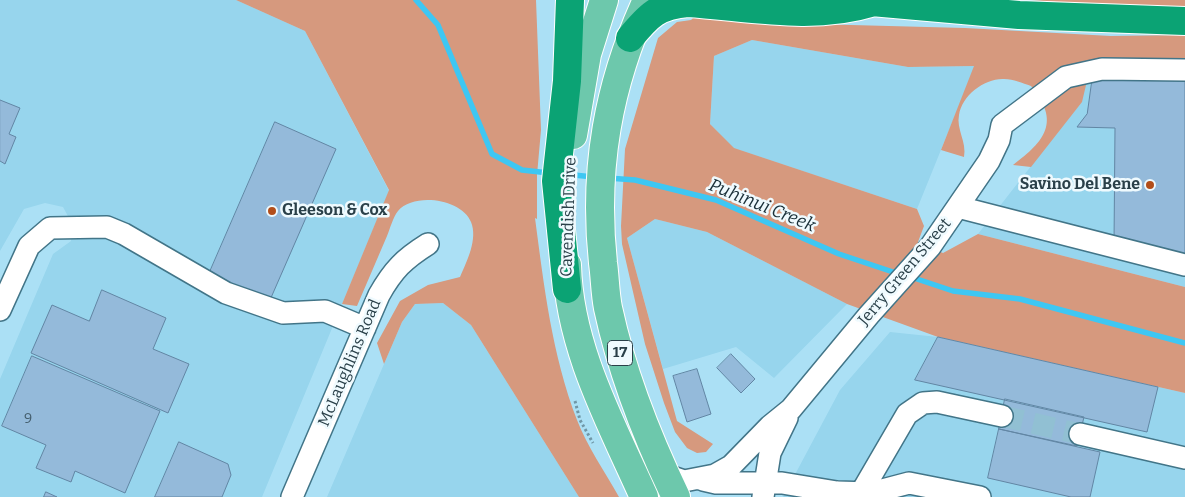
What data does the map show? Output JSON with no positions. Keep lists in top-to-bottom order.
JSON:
{
  "streets": {
    "main road": ["Cavendish Drive", "17"],
    "street": ["Jerry Green Street", "McLaughlins Road"]
  },
  "crossings": [
    ["Cavendish Drive", "Jerry Green Street"]
  ],
  "water": ["Puhinui Creek"],
  "places": ["Savino Del Bene", "Gleeson & Cox"],
  "house_numbers": ["9"]
}
